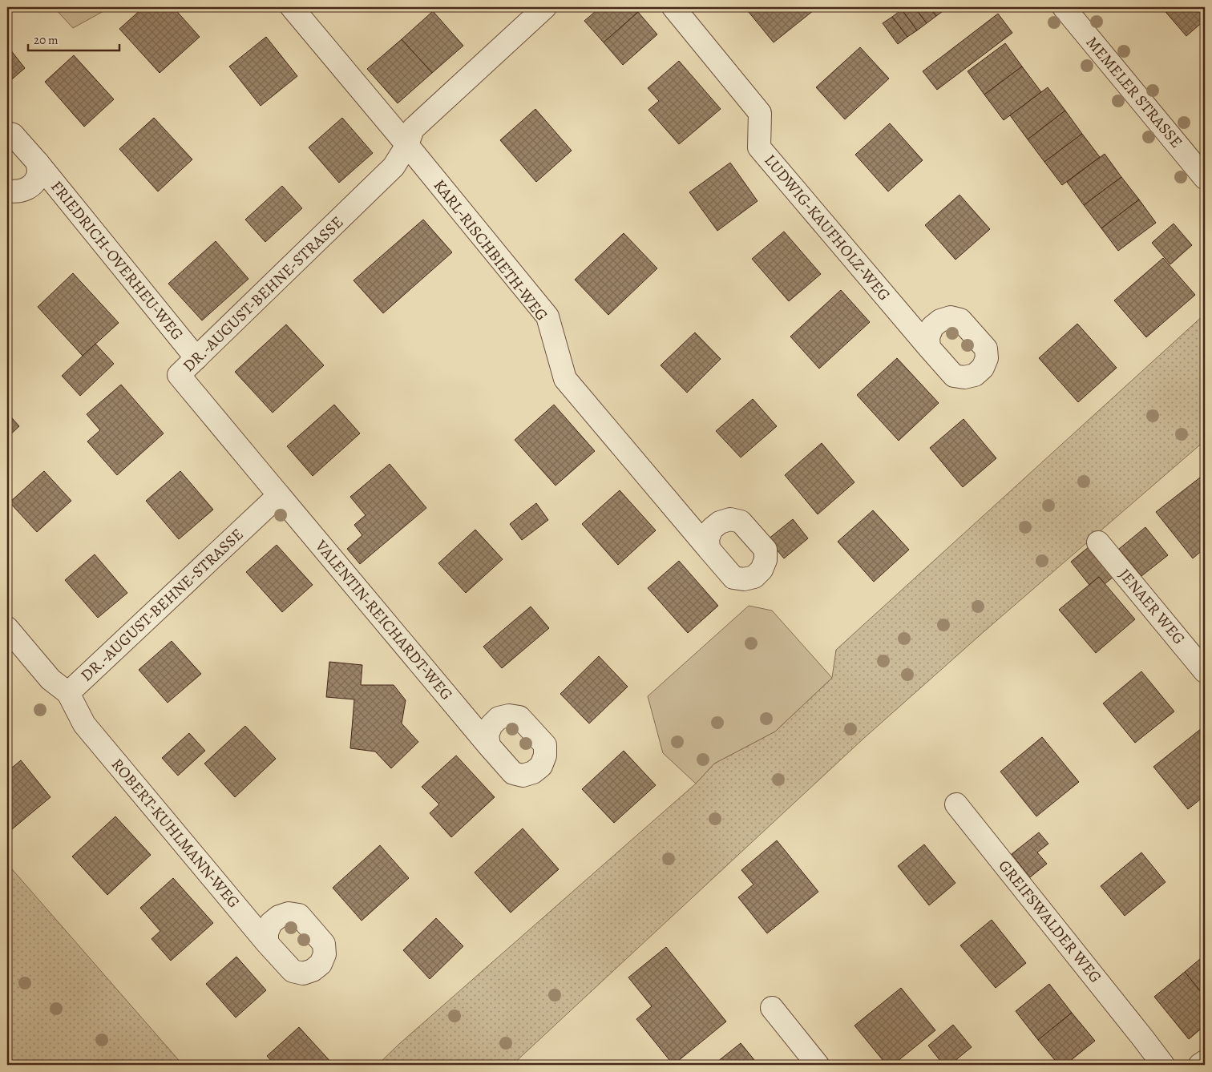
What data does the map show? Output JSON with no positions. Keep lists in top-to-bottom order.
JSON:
{
  "streets": {
    "street": [
      "MEMELER STRASSE",
      "LUDWIG-KAUFHOLZ-WEG",
      "KARL-RISCHBIETH-WEG",
      "FRIEDRICH-OVERHEU-WEG",
      "DR.-AUGUST-BEHNE-STRASSE",
      "JENAER WEG",
      "VALENTIN-REICHARDT-WEG",
      "ROBERT-KUHLMANN-WEG",
      "GREIFSWALDER WEG"
    ]
  },
  "crossings": [
    ["KARL-RISCHBIETH-WEG", "DR.-AUGUST-BEHNE-STRASSE"],
    ["FRIEDRICH-OVERHEU-WEG", "DR.-AUGUST-BEHNE-STRASSE"],
    ["DR.-AUGUST-BEHNE-STRASSE", "VALENTIN-REICHARDT-WEG"],
    ["DR.-AUGUST-BEHNE-STRASSE", "ROBERT-KUHLMANN-WEG"]
  ],
  "scale_bar": "20 m"
}
